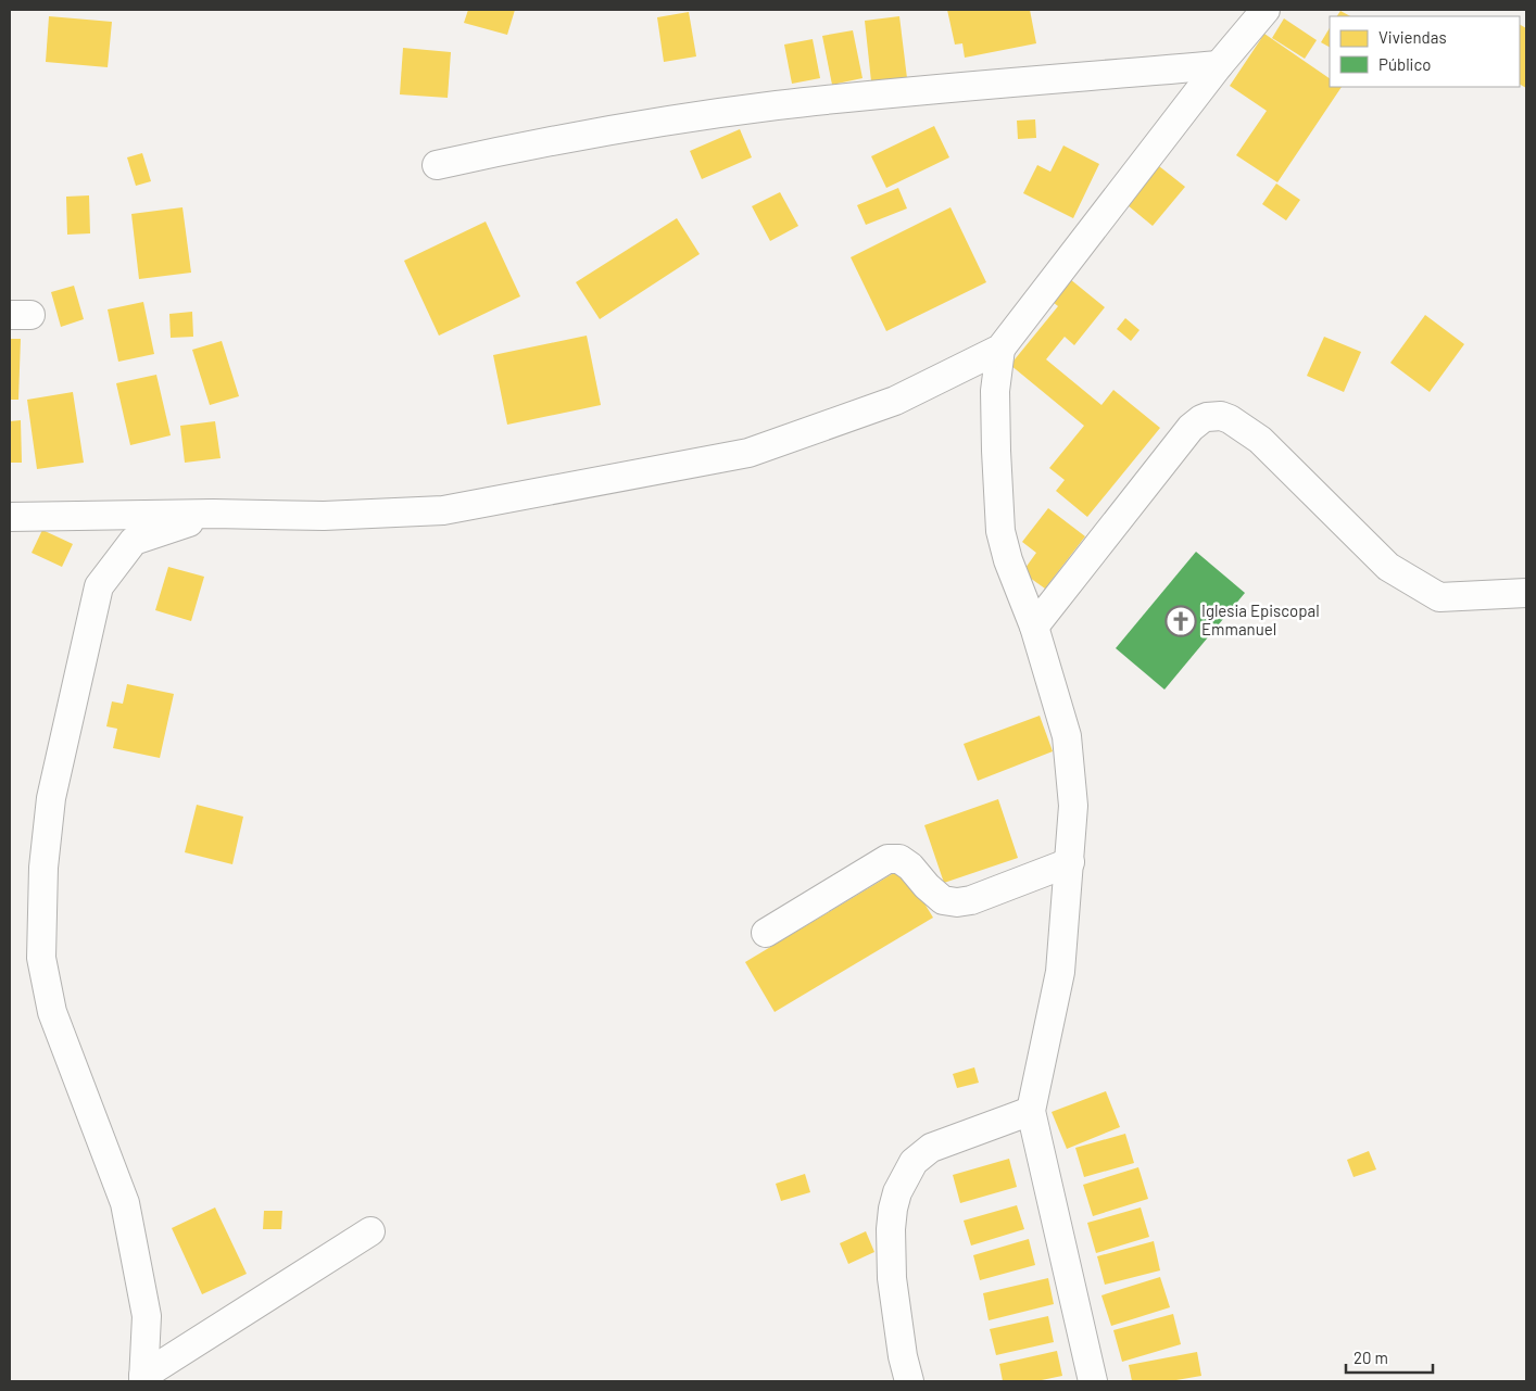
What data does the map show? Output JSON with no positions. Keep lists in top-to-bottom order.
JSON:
{
  "places": {
    "church": ["Iglesia Episcopal Emmanuel"]
  },
  "legend": ["Viviendas", "Público"],
  "scale_bar": "20 m"
}
